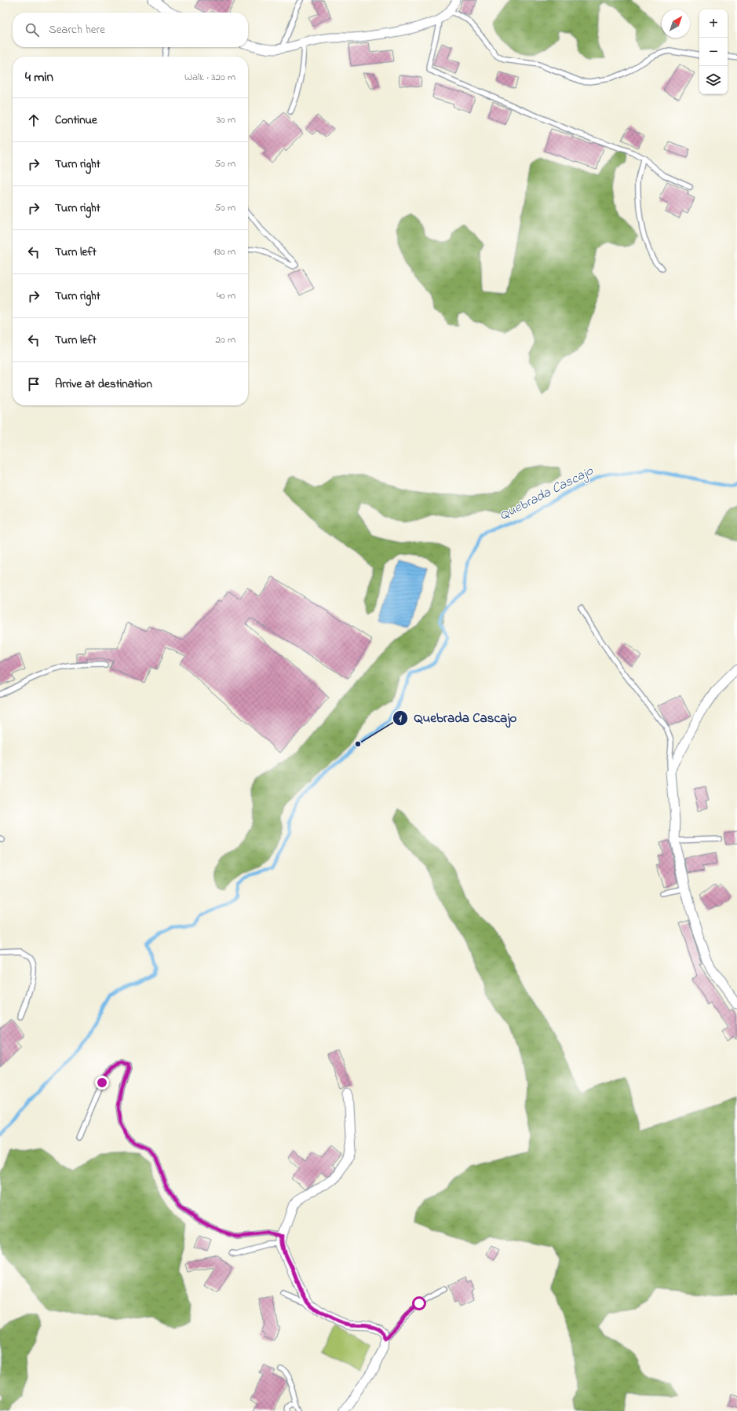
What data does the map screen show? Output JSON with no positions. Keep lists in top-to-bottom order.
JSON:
{
  "water": ["Quebrada Cascajo"],
  "places": ["Quebrada Cascajo"],
  "north": "top right",
  "page": {
    "map_buttons": ["+", "−"],
    "search": "Search here",
    "heading": ["4 min", "Walk · 320 m"],
    "list": [
      ["Continue", "30 m"],
      ["Turn right", "50 m"],
      ["Turn right", "50 m"],
      ["Turn left", "130 m"],
      ["Turn right", "40 m"],
      ["Turn left", "20 m"],
      "Arrive at destination"
    ]
  }
}
